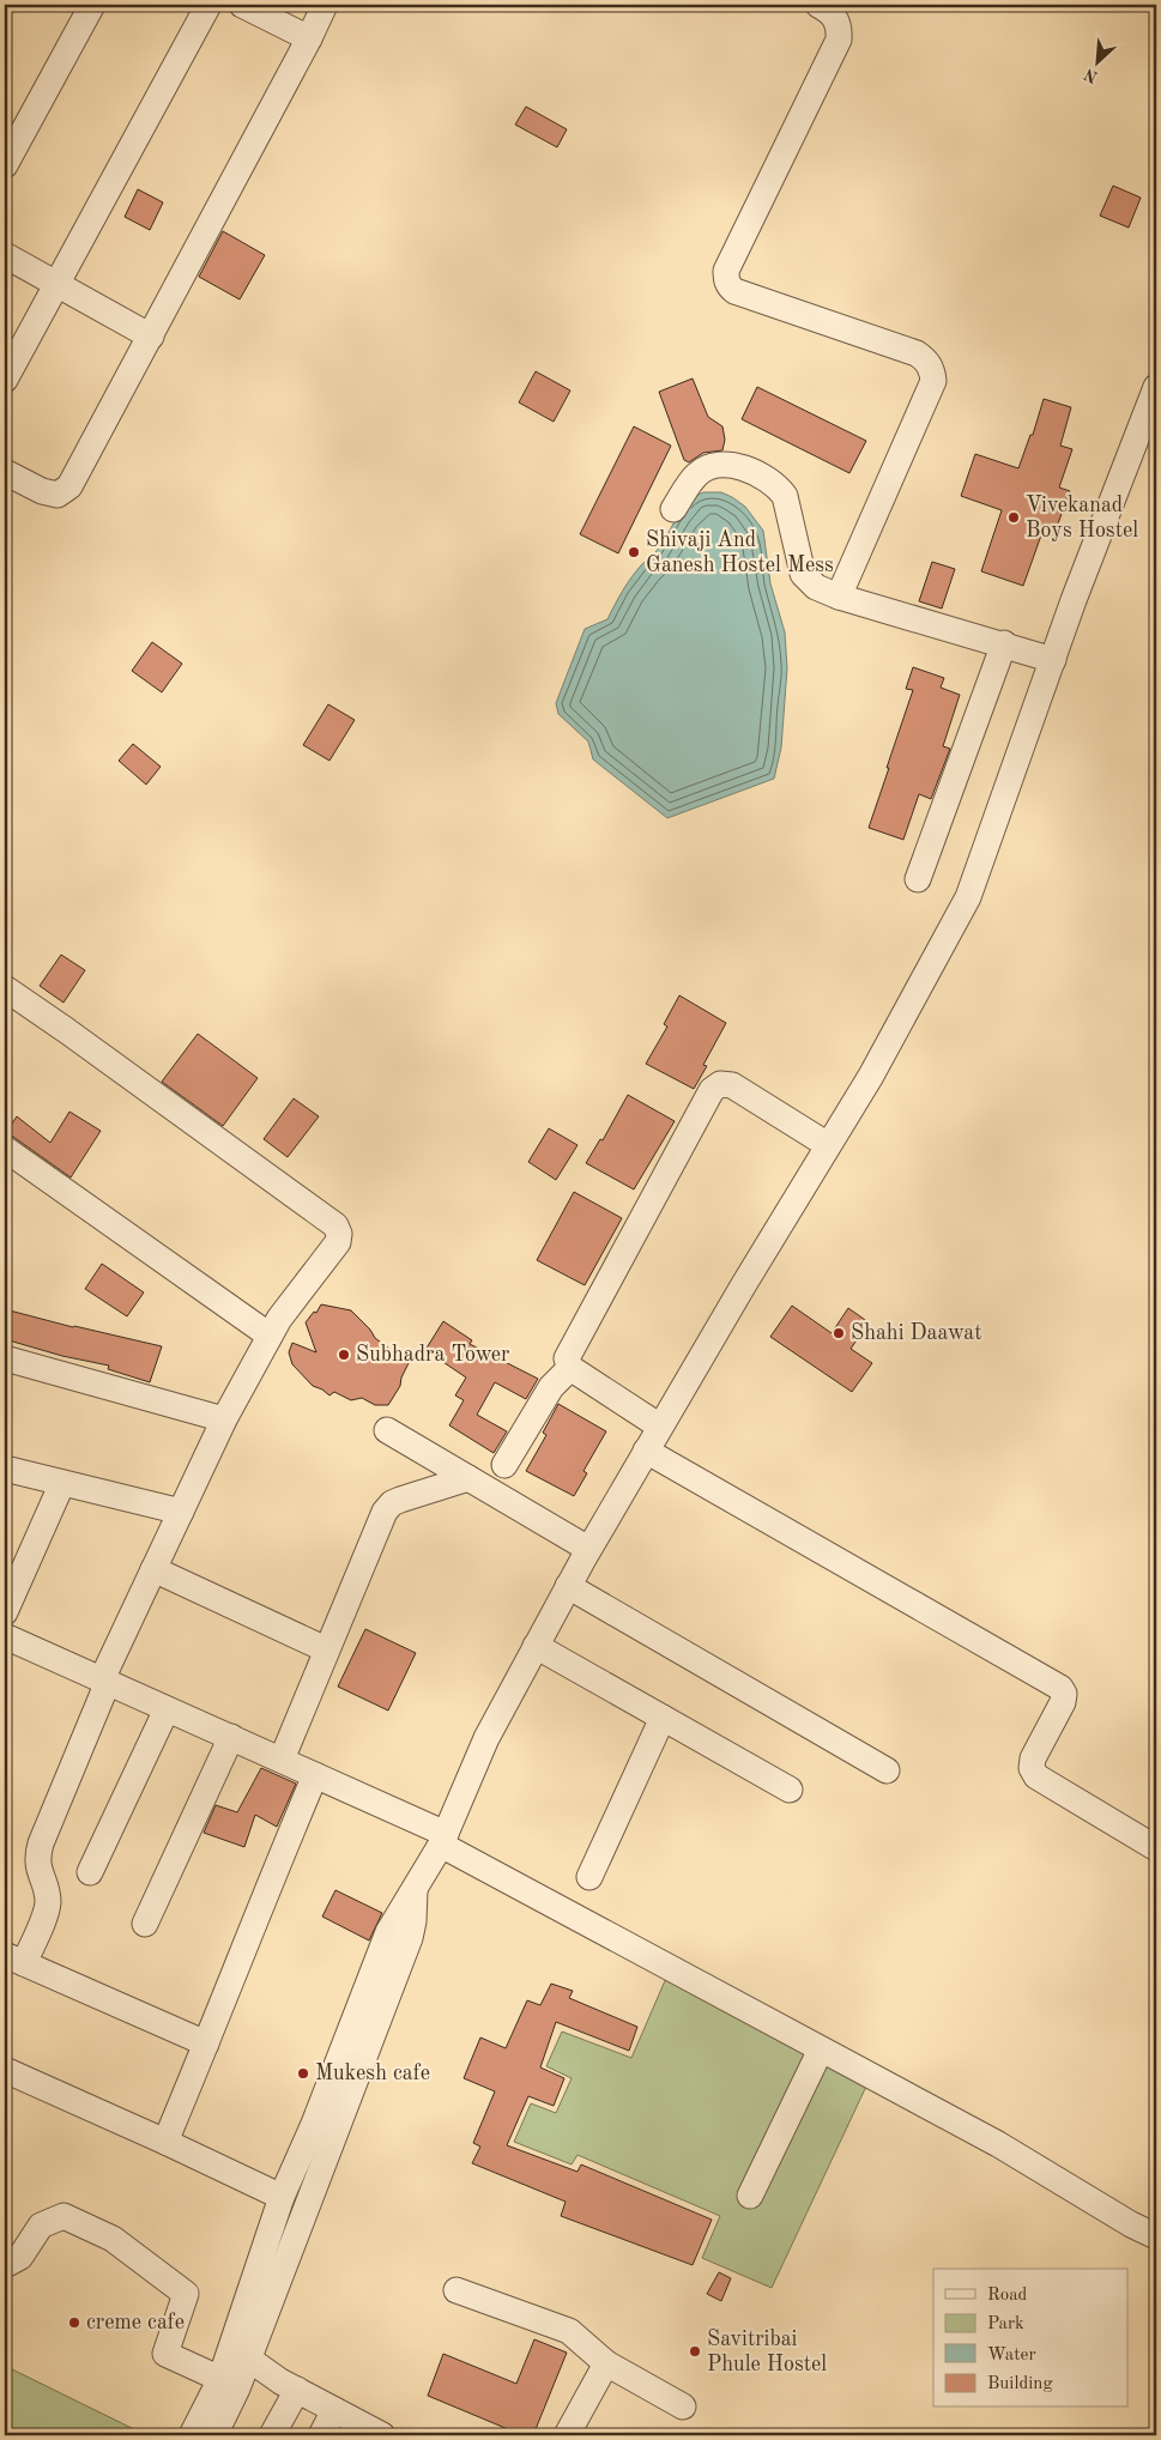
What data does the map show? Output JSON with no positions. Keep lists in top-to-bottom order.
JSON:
{
  "places": [
    "Vivekanad Boys Hostel",
    "Shivaji And Ganesh Hostel Mess",
    "Shahi Daawat",
    "Subhadra Tower",
    "Mukesh cafe",
    "creme cafe",
    "Savitribai Phule Hostel"
  ],
  "legend": [
    "Road",
    "Park",
    "Water",
    "Building"
  ],
  "north": "bottom left"
}
